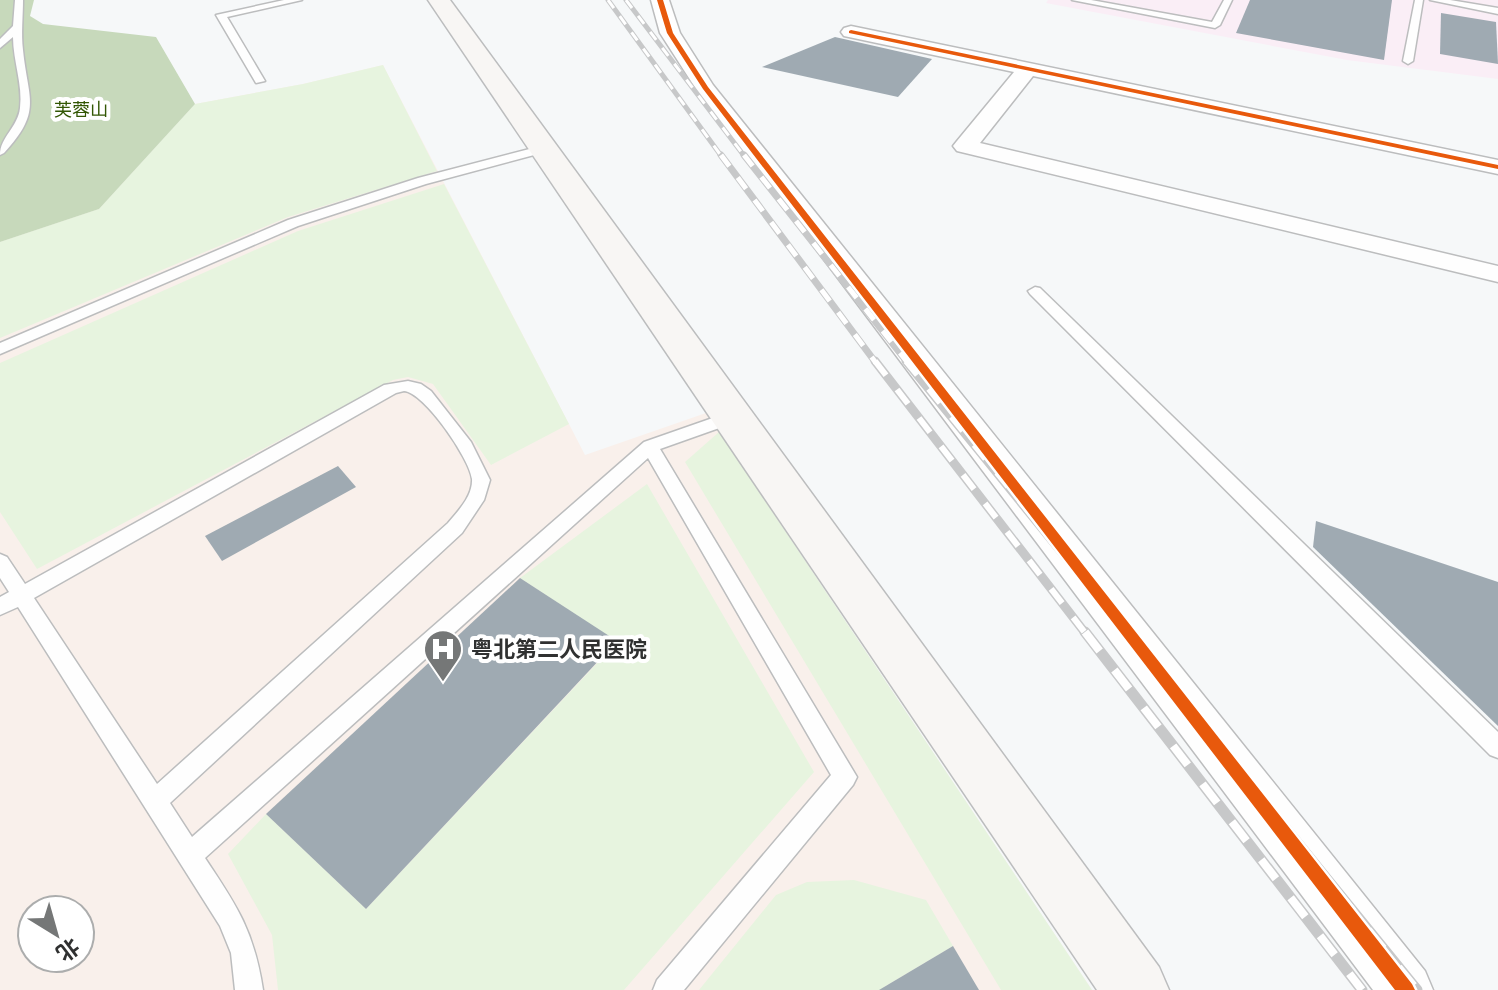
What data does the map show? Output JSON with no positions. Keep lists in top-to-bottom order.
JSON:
{
  "parks": ["芙蓉山"],
  "places": {
    "hospital": ["粤北第二人民医院"]
  },
  "north": "bottom right"
}
